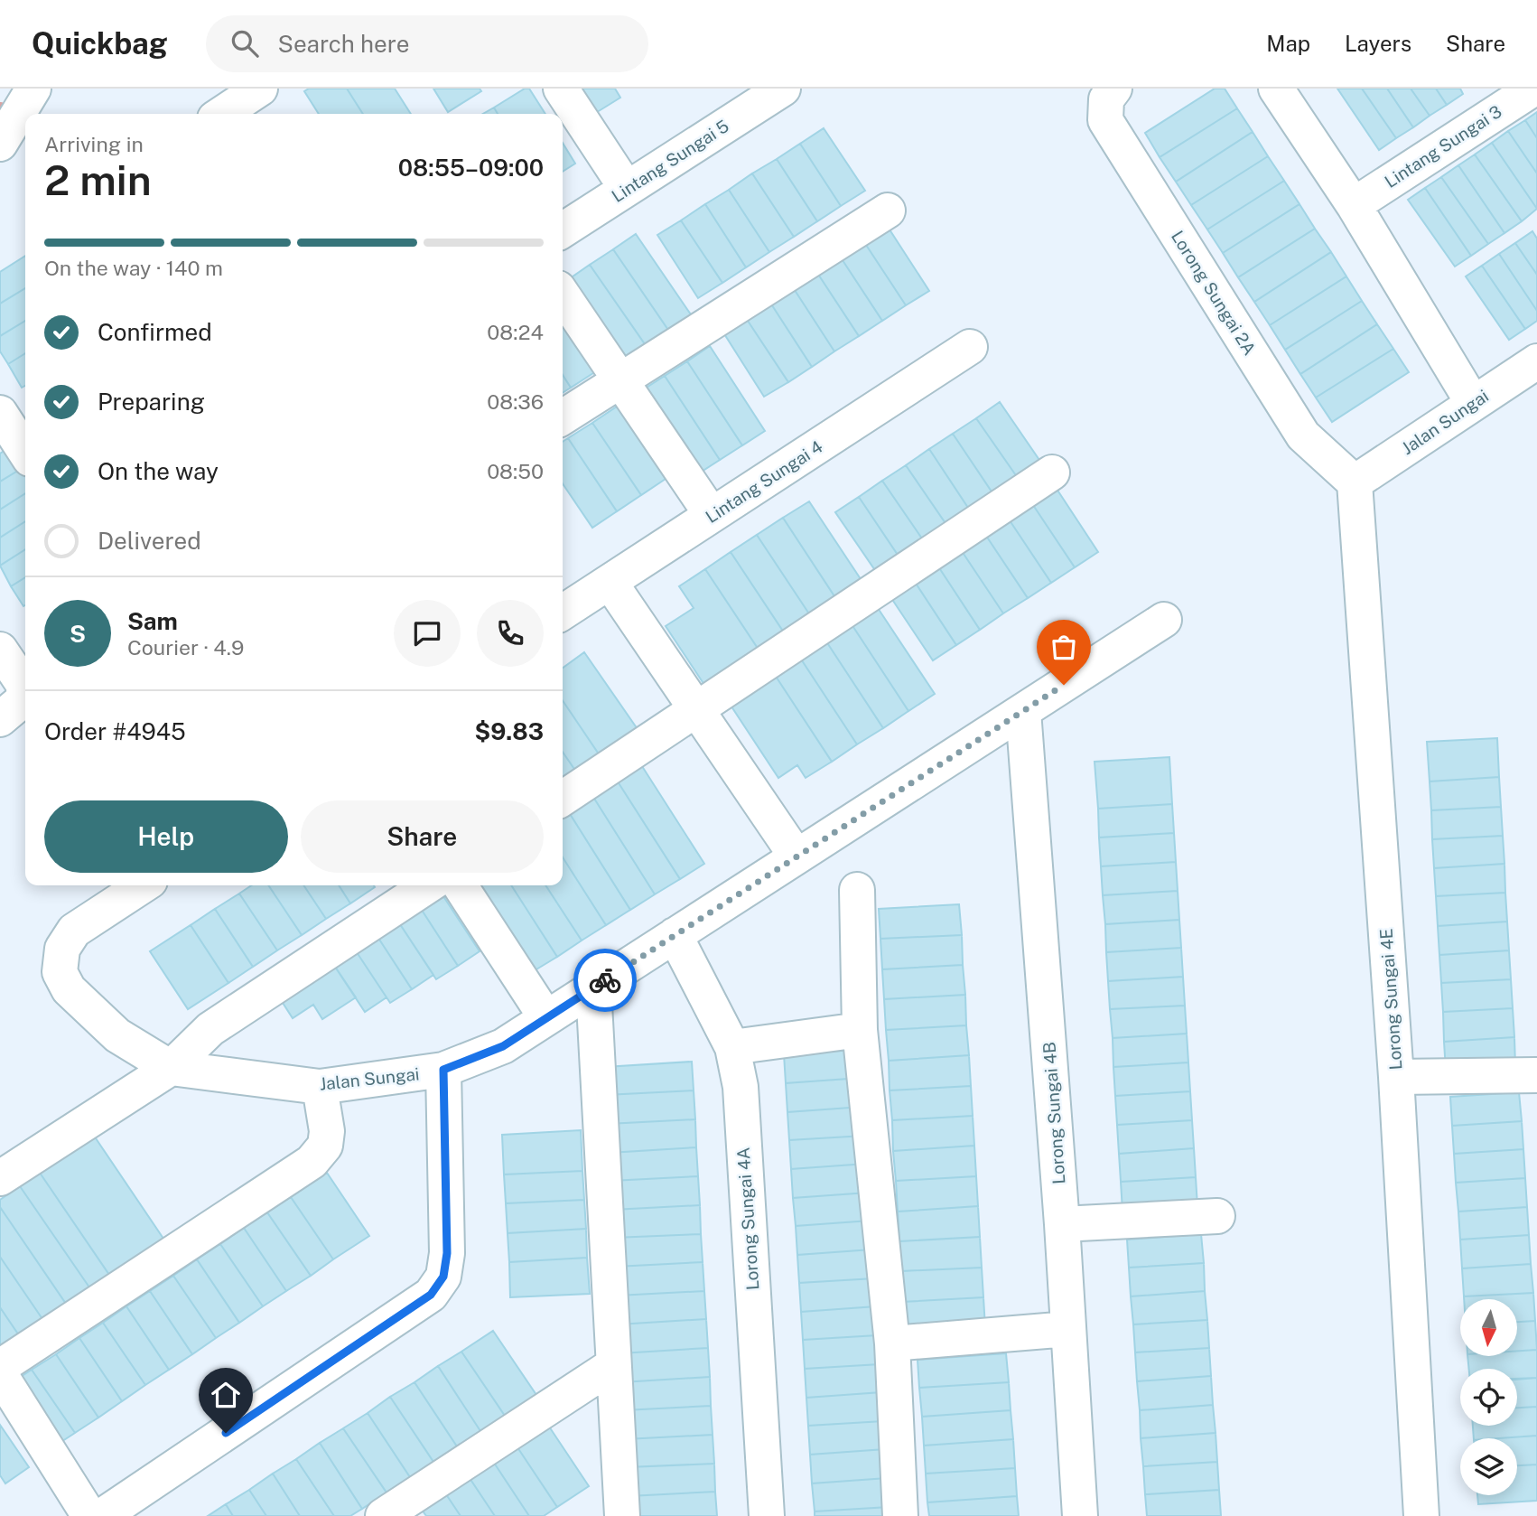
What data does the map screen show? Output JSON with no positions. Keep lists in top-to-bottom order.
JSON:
{
  "streets": {
    "street": [
      "Lintang Sungai 3",
      "Lintang Sungai 5",
      "Lorong Sungai 2A",
      "Jalan Sungai",
      "Lintang Sungai 4",
      "Lorong Sungai 4E",
      "Lorong Sungai 4B",
      "Lorong Sungai 4A"
    ]
  },
  "crossings": [
    ["Lorong Sungai 2A", "Jalan Sungai"],
    ["Lorong Sungai 2A", "Lorong Sungai 4E"],
    ["Jalan Sungai", "Lorong Sungai 4E"],
    ["Jalan Sungai", "Lorong Sungai 4B"],
    ["Jalan Sungai", "Lorong Sungai 4A"]
  ],
  "north": "bottom",
  "page": {
    "header": "Quickbag",
    "search": "Search here",
    "nav": ["Map", "Layers", "Share"],
    "heading": ["2 min", "Arriving in", "08:55–09:00"],
    "panel": [
      "Sam",
      "Courier · 4.9",
      "Order #4945",
      "$9.83"
    ],
    "bar": "On the way · 140 m",
    "list": [
      ["Confirmed", "08:24"],
      ["Preparing", "08:36"],
      ["On the way", "08:50"],
      "Delivered"
    ],
    "round": "S",
    "buttons": ["Help", "Share"]
  }
}
